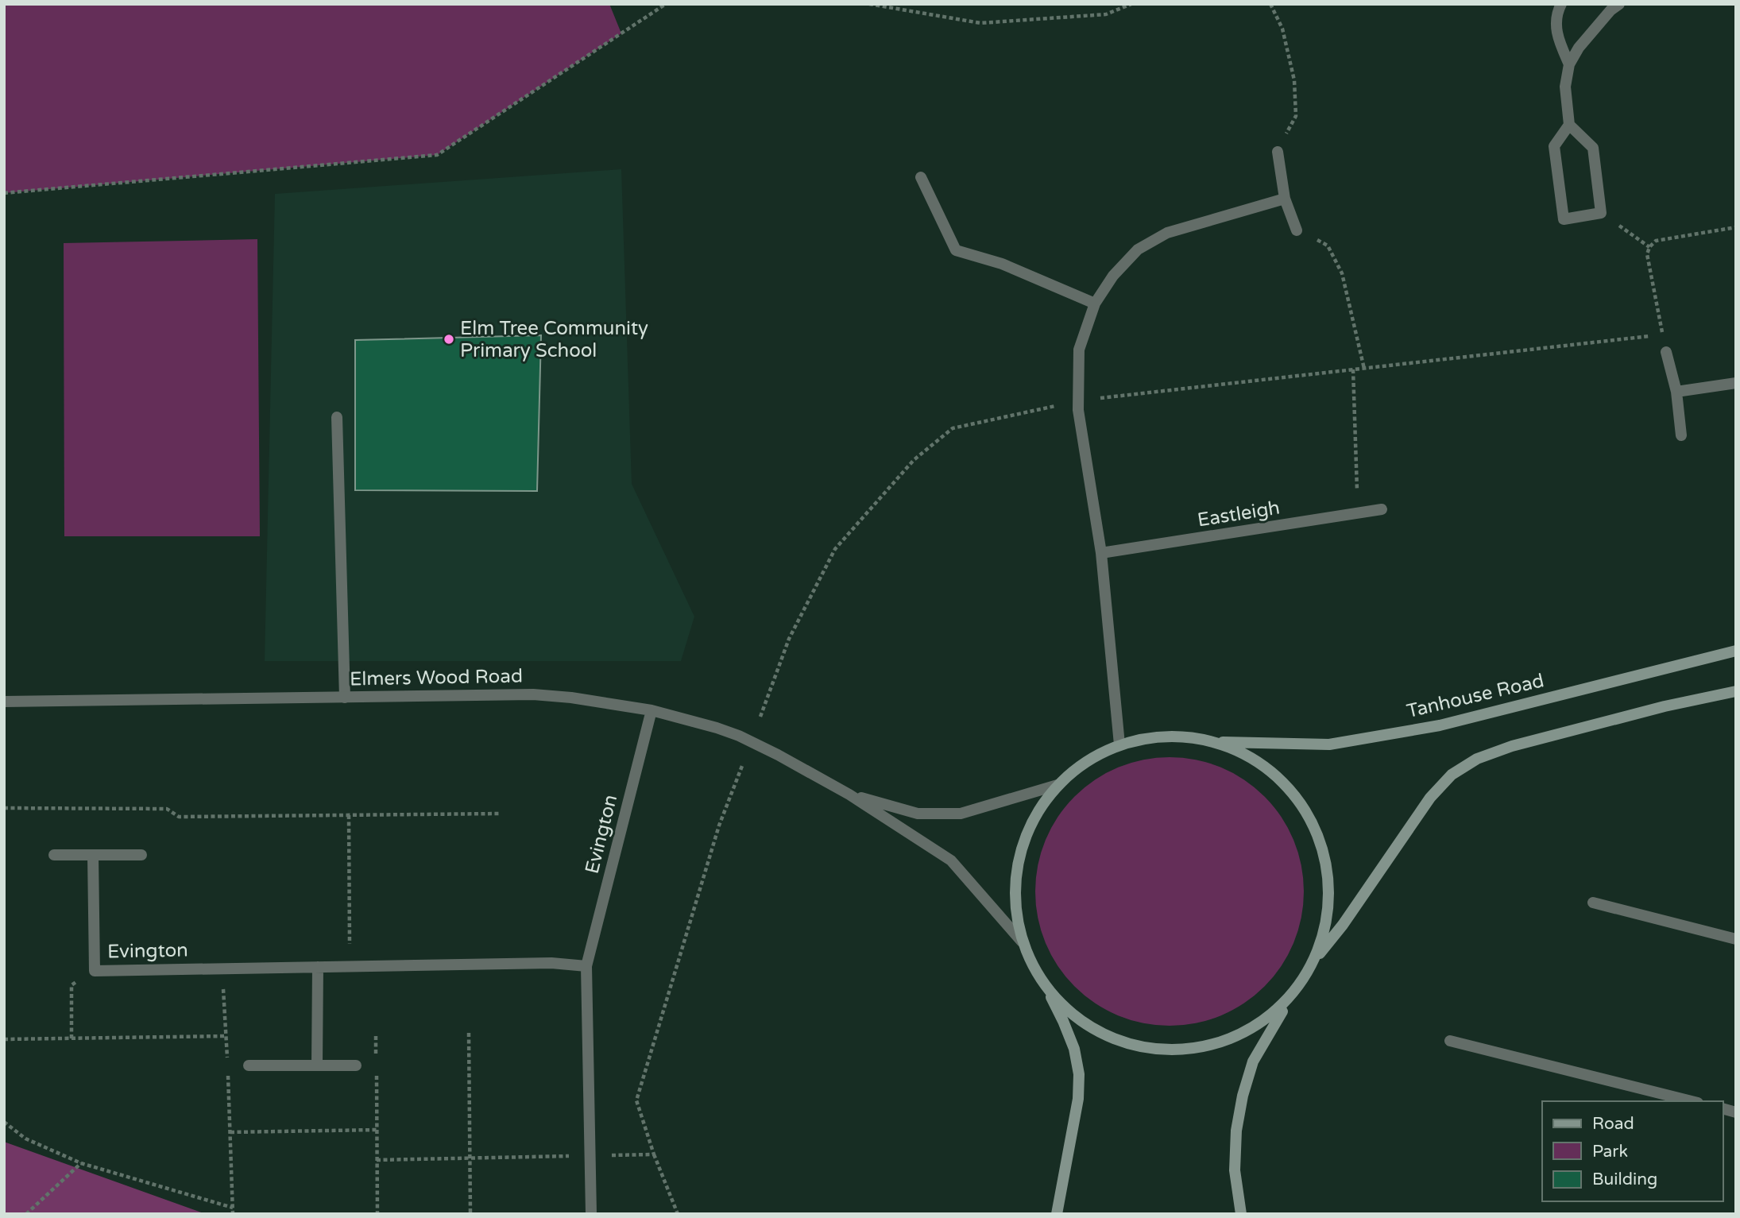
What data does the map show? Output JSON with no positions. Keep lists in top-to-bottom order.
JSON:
{
  "streets": {
    "street": [
      "Eastleigh",
      "Elmers Wood Road",
      "Tanhouse Road",
      "Evington"
    ]
  },
  "crossings": [
    ["Elmers Wood Road", "Evington"]
  ],
  "places": ["Elm Tree Community Primary School"],
  "legend": ["Road", "Park", "Building"]
}
